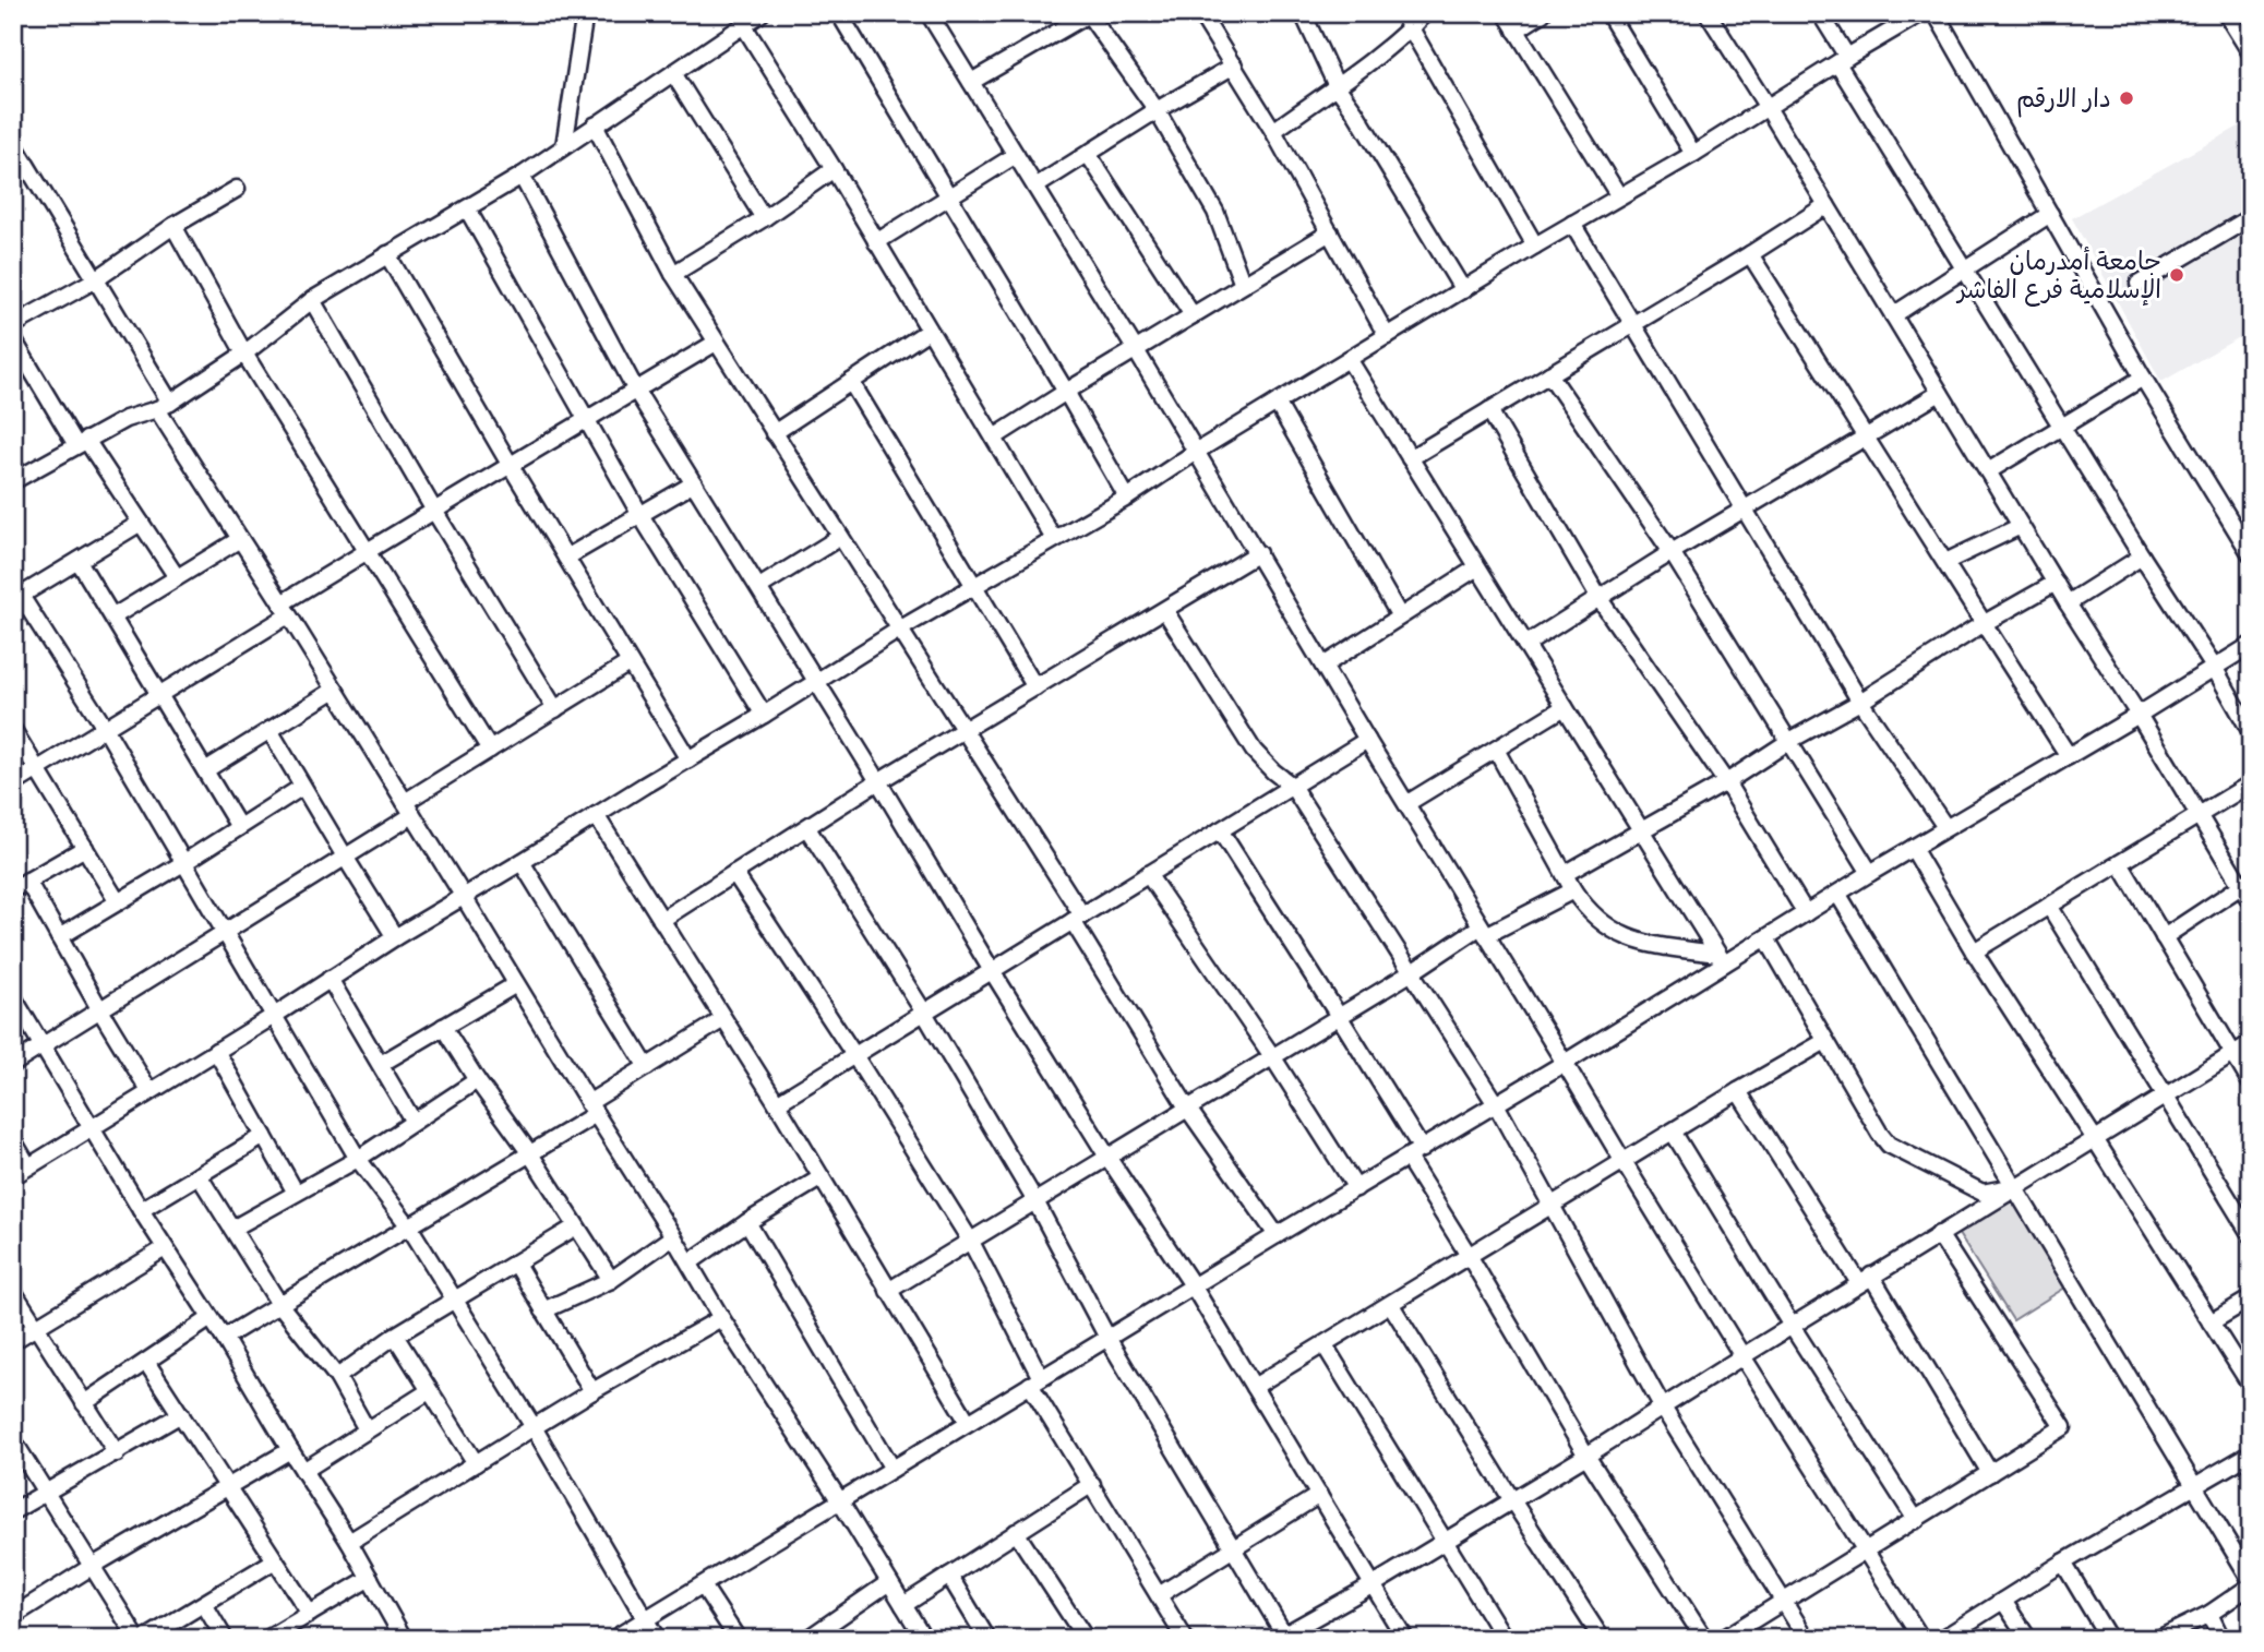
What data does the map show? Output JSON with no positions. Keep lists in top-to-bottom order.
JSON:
{
  "places": ["دار الارقم", "جامعة أمدرمان الإسلامية فرع الفاشر"]
}
